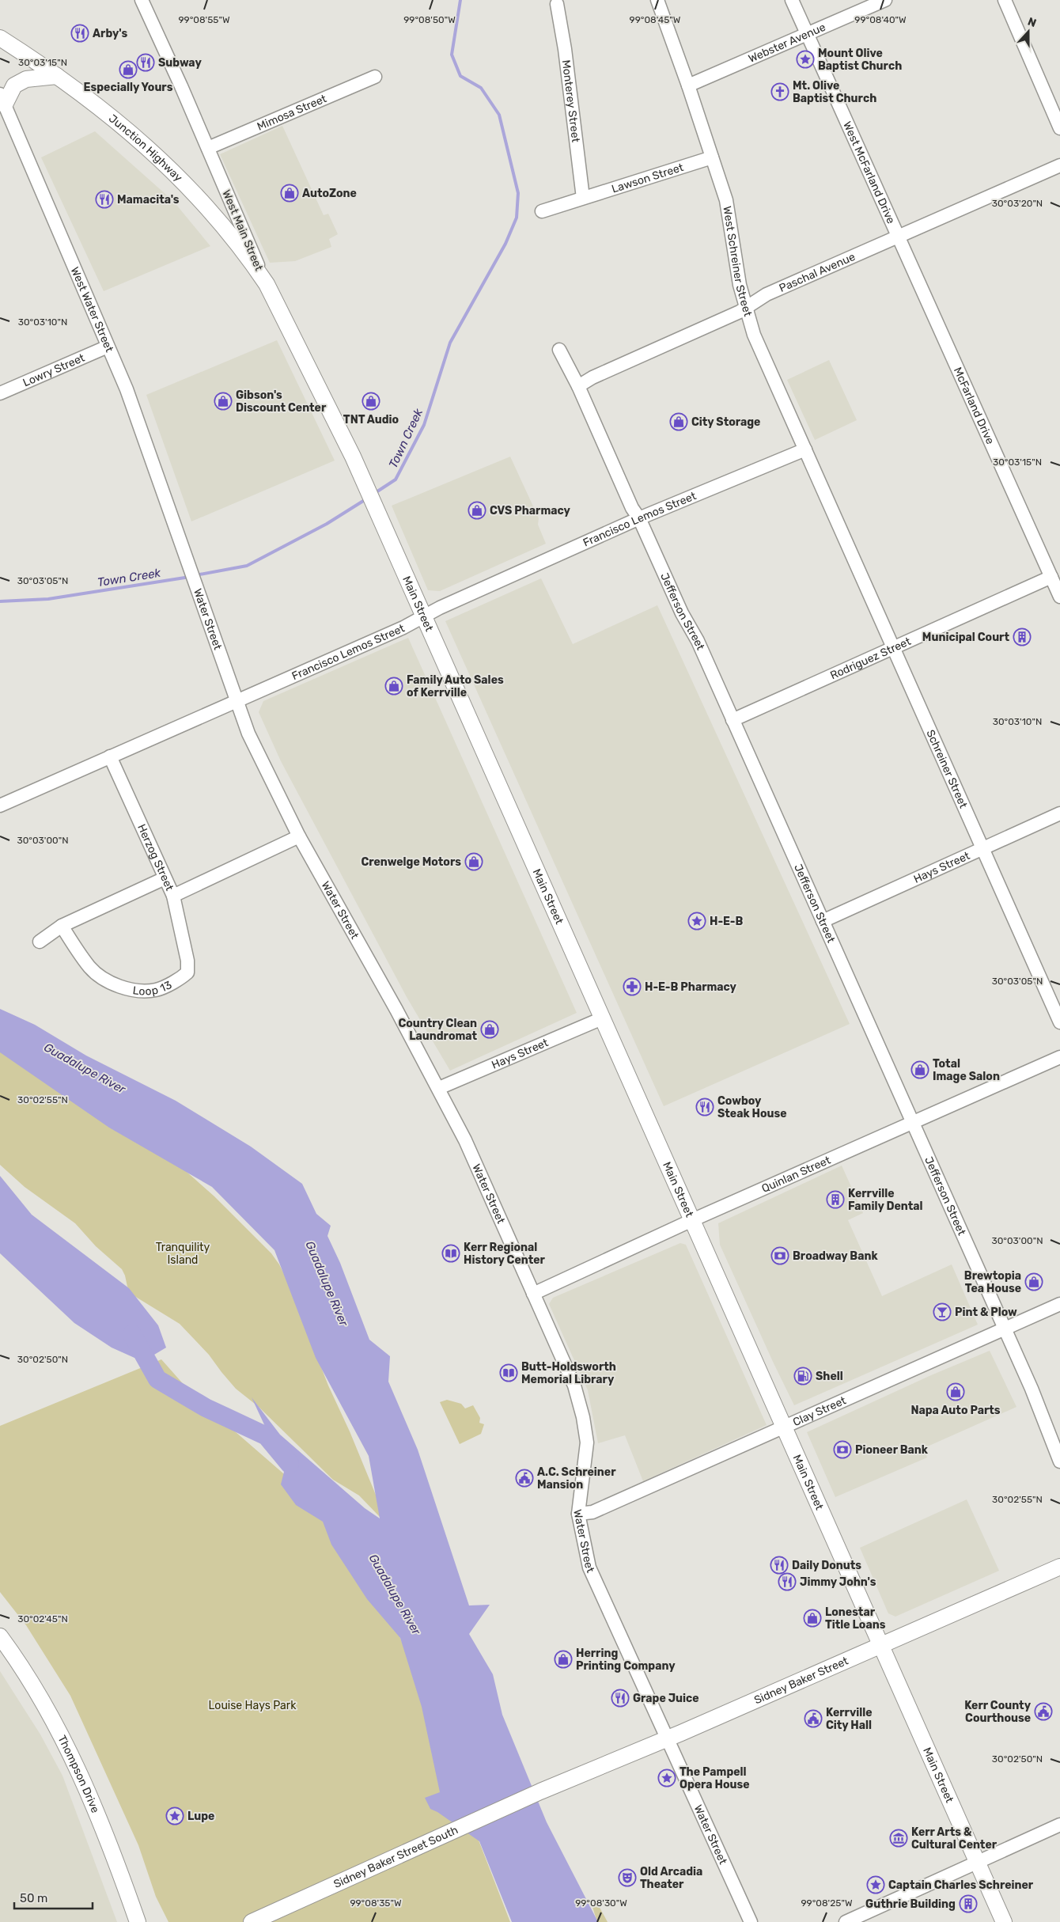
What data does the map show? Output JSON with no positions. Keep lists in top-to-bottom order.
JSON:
{
  "streets": {
    "main road": [
      "Junction Highway",
      "West Main Street",
      "Main Street",
      "Sidney Baker Street",
      "Thompson Drive",
      "Sidney Baker Street South"
    ],
    "street": [
      "Webster Avenue",
      "Monterey Street",
      "Mimosa Street",
      "West McFarland Drive",
      "Lawson Street",
      "West Schreiner Street",
      "Paschal Avenue",
      "West Water Street",
      "Lowry Street",
      "McFarland Drive",
      "Francisco Lemos Street",
      "Jefferson Street",
      "Water Street",
      "Rodriguez Street",
      "Schreiner Street",
      "Herzog Street",
      "Hays Street",
      "Loop 13",
      "Quinlan Street",
      "Clay Street"
    ]
  },
  "crossings": [
    ["Webster Avenue", "West McFarland Drive"],
    ["Webster Avenue", "West Schreiner Street"],
    ["Monterey Street", "Lawson Street"],
    ["Mimosa Street", "West Main Street"],
    ["Junction Highway", "West Main Street"],
    ["West McFarland Drive", "Paschal Avenue"],
    ["West McFarland Drive", "McFarland Drive"],
    ["Lawson Street", "West Schreiner Street"],
    ["West Main Street", "Main Street"],
    ["West Schreiner Street", "Paschal Avenue"],
    ["West Schreiner Street", "Francisco Lemos Street"],
    ["West Schreiner Street", "Schreiner Street"],
    ["Paschal Avenue", "McFarland Drive"],
    ["Paschal Avenue", "Jefferson Street"],
    ["West Water Street", "Lowry Street"],
    ["West Water Street", "Water Street"],
    ["McFarland Drive", "Rodriguez Street"],
    ["Francisco Lemos Street", "Main Street"],
    ["Francisco Lemos Street", "Jefferson Street"],
    ["Francisco Lemos Street", "Water Street"],
    ["Francisco Lemos Street", "Herzog Street"],
    ["Main Street", "Hays Street"],
    ["Main Street", "Quinlan Street"],
    ["Main Street", "Clay Street"],
    ["Main Street", "Sidney Baker Street"],
    ["Jefferson Street", "Rodriguez Street"],
    ["Jefferson Street", "Hays Street"],
    ["Jefferson Street", "Quinlan Street"],
    ["Jefferson Street", "Clay Street"],
    ["Water Street", "Herzog Street"],
    ["Water Street", "Hays Street"],
    ["Water Street", "Quinlan Street"],
    ["Water Street", "Clay Street"],
    ["Water Street", "Sidney Baker Street"],
    ["Rodriguez Street", "Schreiner Street"],
    ["Schreiner Street", "Hays Street"],
    ["Herzog Street", "Loop 13"],
    ["Sidney Baker Street", "Sidney Baker Street South"]
  ],
  "water": ["Town Creek", "Guadalupe River"],
  "parks": ["Tranquility Island", "Louise Hays Park"],
  "places": {
    "restaurant": [
      "Arby's",
      "Subway",
      "Mamacita's",
      "Cowboy Steak House",
      "Daily Donuts",
      "Jimmy John's",
      "Grape Juice"
    ],
    "place": [
      "Mount Olive Baptist Church",
      "H-E-B",
      "The Pampell Opera House",
      "Lupe",
      "Captain Charles Schreiner"
    ],
    "shop": [
      "Especially Yours",
      "AutoZone",
      "Gibson's Discount Center",
      "TNT Audio",
      "City Storage",
      "CVS Pharmacy",
      "Family Auto Sales of Kerrville",
      "Crenwelge Motors",
      "Country Clean Laundromat",
      "Total Image Salon",
      "Brewtopia Tea House",
      "Napa Auto Parts",
      "Lonestar Title Loans",
      "Herring Printing Company"
    ],
    "church": ["Mt. Olive Baptist Church"],
    "building": ["Municipal Court", "Kerrville Family Dental", "Guthrie Building"],
    "pharmacy": ["H-E-B Pharmacy"],
    "library": ["Kerr Regional History Center", "Butt-Holdsworth Memorial Library"],
    "bank": ["Broadway Bank", "Pioneer Bank"],
    "bar": ["Pint & Plow"],
    "fuel station": ["Shell"],
    "public building": ["A.C. Schreiner Mansion", "Kerr County Courthouse", "Kerrville City Hall"],
    "museum": ["Kerr Arts & Cultural Center"],
    "theatre": ["Old Arcadia Theater"]
  },
  "scale_bar": "50 m",
  "north": "top",
  "coordinates": [
    "99°08'50\"W",
    "99°08'55\"W",
    "99°08'45\"W",
    "99°08'40\"W",
    "30°03'15\"N",
    "30°03'20\"N",
    "30°03'10\"N",
    "30°03'05\"N",
    "30°03'00\"N",
    "30°02'55\"N",
    "30°02'50\"N",
    "30°02'45\"N",
    "99°08'35\"W",
    "99°08'30\"W",
    "99°08'25\"W"
  ]
}
